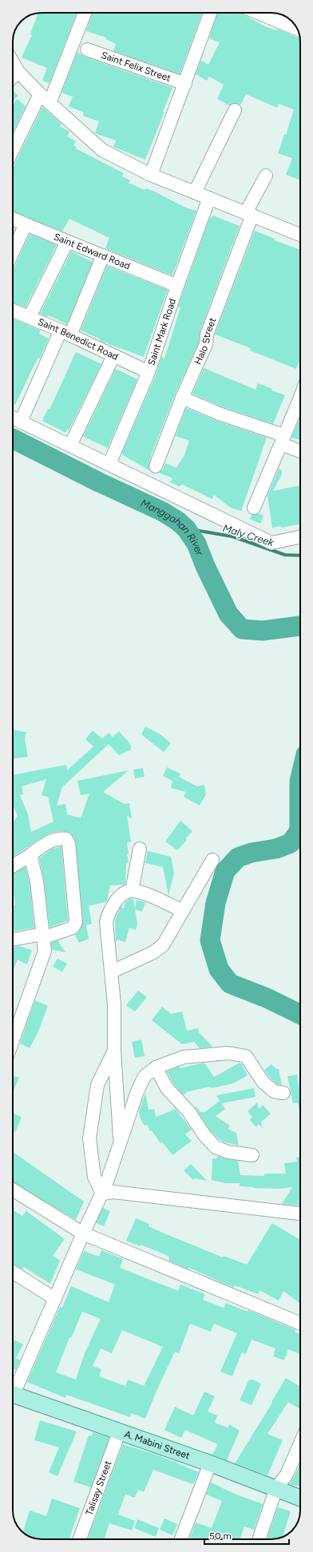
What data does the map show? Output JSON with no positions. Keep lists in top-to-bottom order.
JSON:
{
  "streets": {
    "main road": ["A. Mabini Street"],
    "street": [
      "Saint Felix Street",
      "Saint Edward Road",
      "Saint Mark Road",
      "Saint Benedict Road",
      "Halo Street",
      "Talisay Street"
    ]
  },
  "crossings": [
    ["Saint Edward Road", "Saint Mark Road"],
    ["Saint Mark Road", "Saint Benedict Road"],
    ["A. Mabini Street", "Talisay Street"]
  ],
  "water": ["Manggahan River", "Maly Creek"],
  "scale_bar": "50 m"
}
